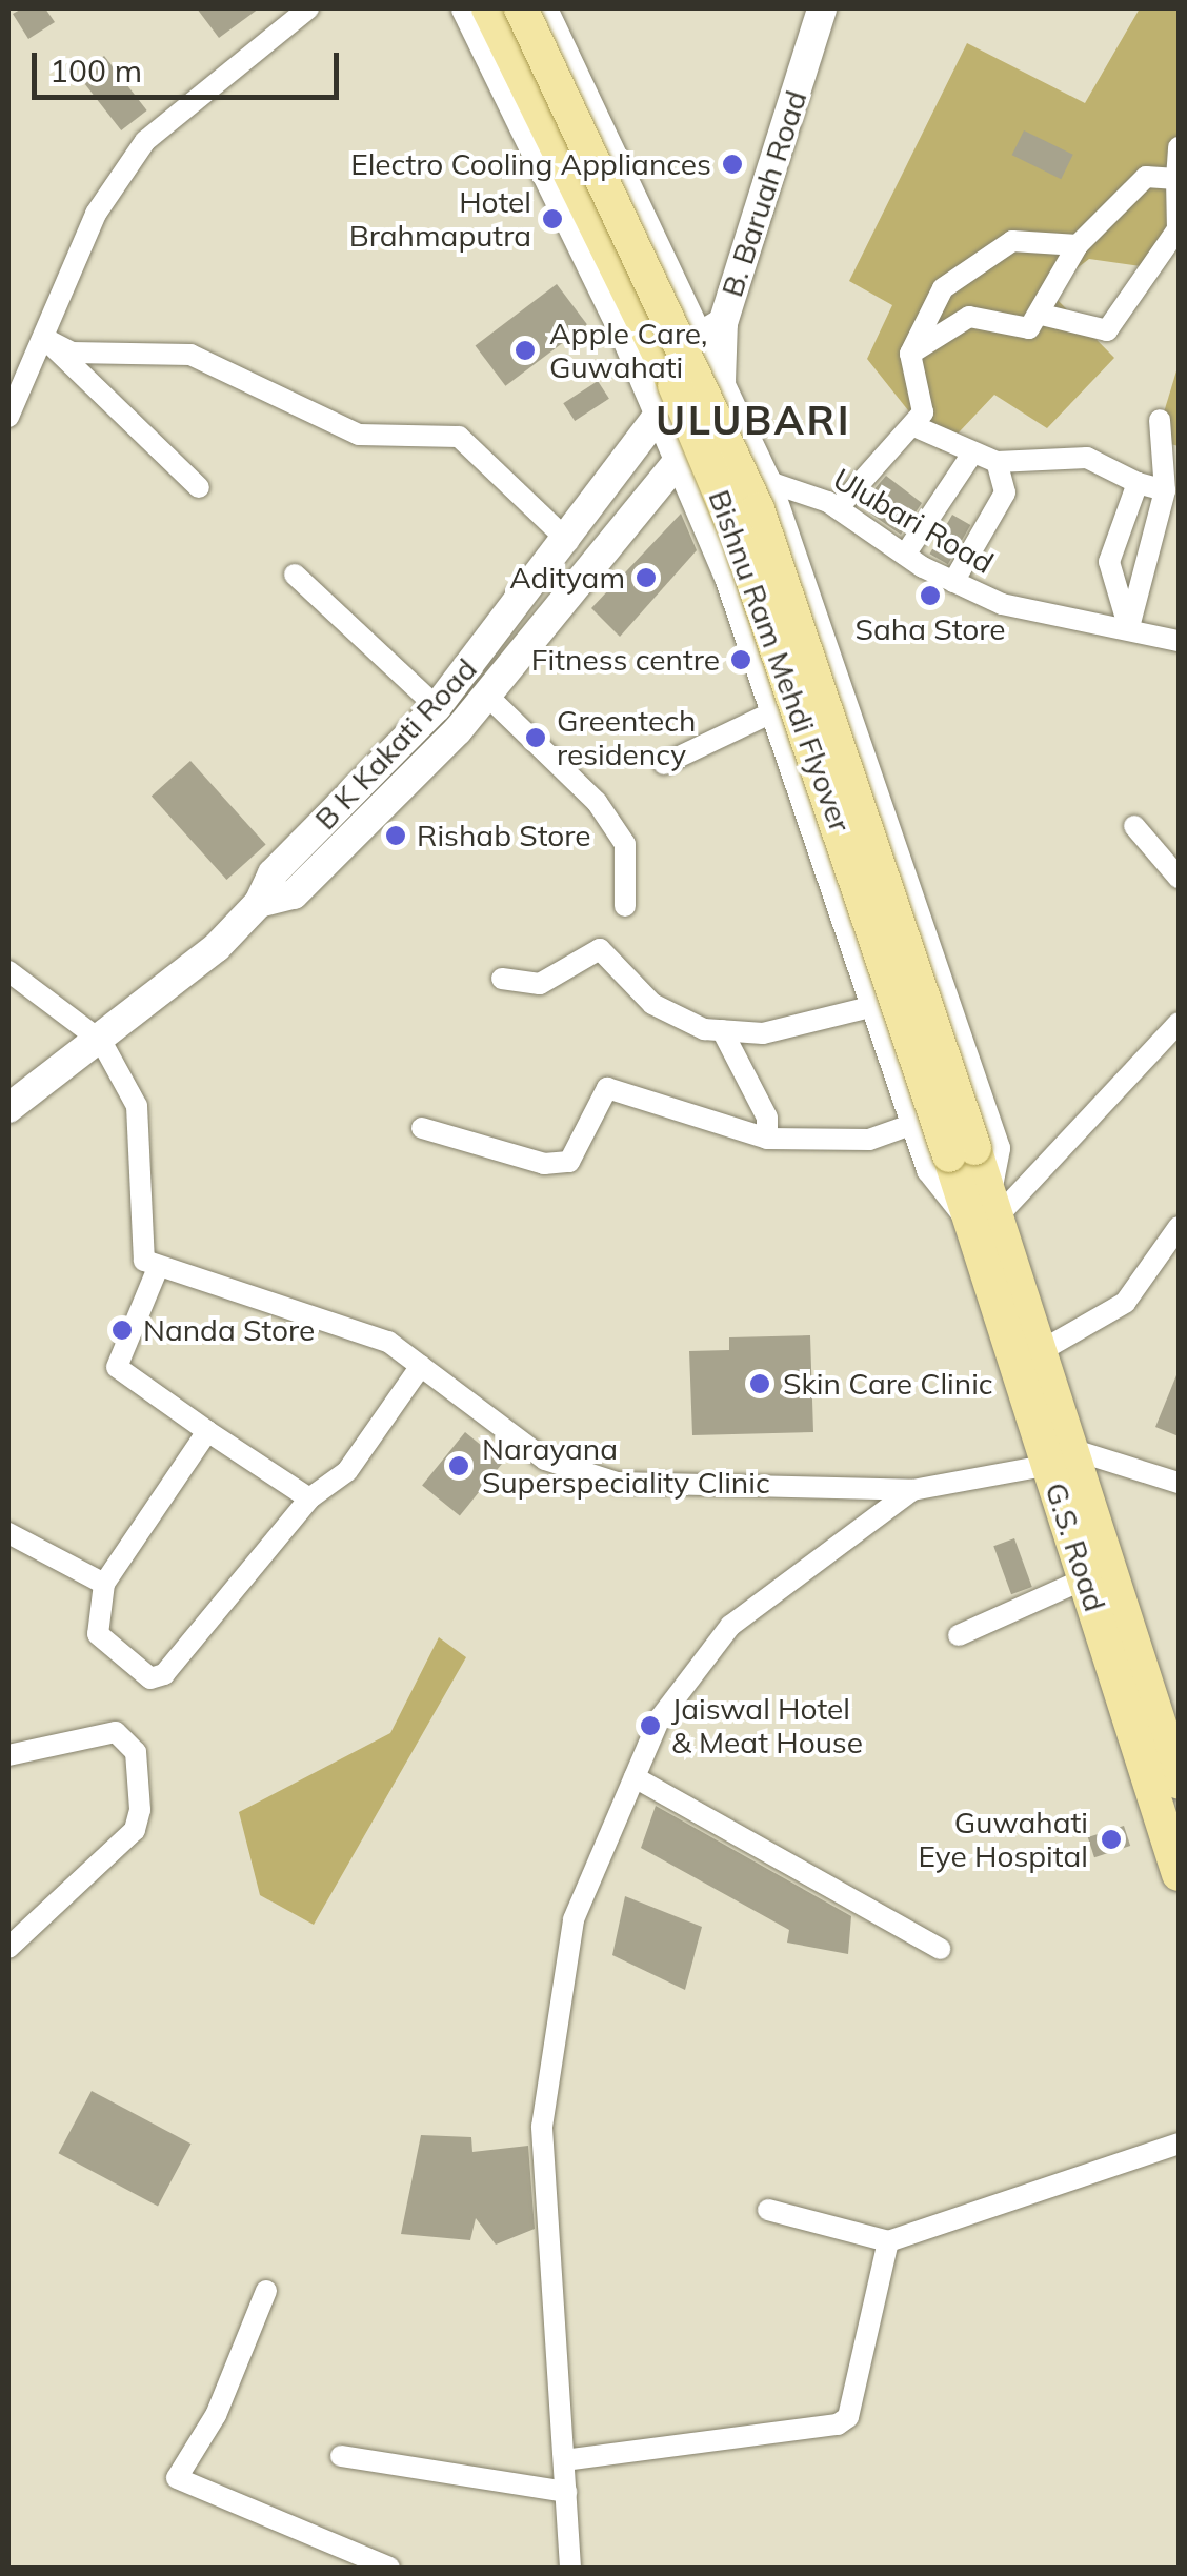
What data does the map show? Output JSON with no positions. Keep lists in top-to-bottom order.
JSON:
{
  "streets": {
    "main road": [
      "B. Baruah Road",
      "Bishnu Ram Mehdi Flyover",
      "B K Kakati Road",
      "G.S. Road"
    ],
    "street": ["Ulubari Road"]
  },
  "crossings": [
    ["B. Baruah Road", "B K Kakati Road"],
    ["Bishnu Ram Mehdi Flyover", "G.S. Road"]
  ],
  "districts": ["ULUBARI"],
  "places": [
    "Electro Cooling Appliances",
    "Hotel Brahmaputra",
    "Apple Care, Guwahati",
    "Adityam",
    "Saha Store",
    "Fitness centre",
    "Greentech residency",
    "Rishab Store",
    "Nanda Store",
    "Skin Care Clinic",
    "Narayana Superspeciality Clinic",
    "Jaiswal Hotel & Meat House",
    "Guwahati Eye Hospital"
  ],
  "scale_bar": "100 m"
}
